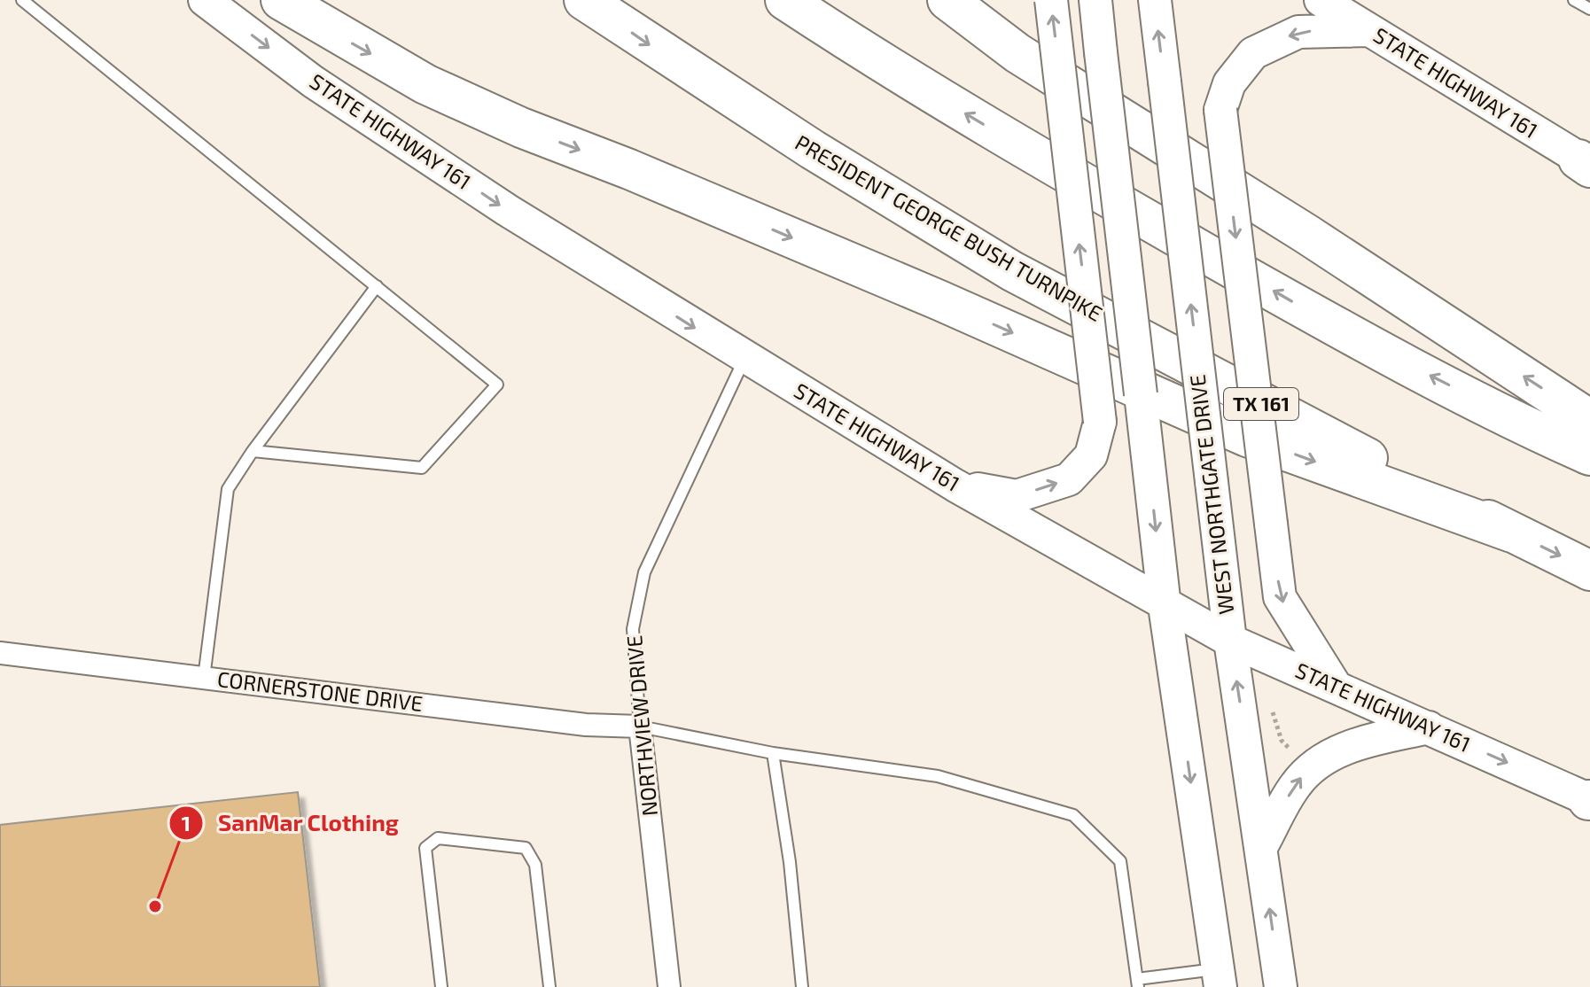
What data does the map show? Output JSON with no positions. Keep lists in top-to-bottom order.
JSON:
{
  "streets": {
    "highway": ["PRESIDENT GEORGE BUSH TURNPIKE", "TX 161"],
    "main road": ["STATE HIGHWAY 161", "WEST NORTHGATE DRIVE"],
    "street": ["CORNERSTONE DRIVE", "NORTHVIEW DRIVE"]
  },
  "crossings": [
    ["STATE HIGHWAY 161", "WEST NORTHGATE DRIVE"],
    ["STATE HIGHWAY 161", "NORTHVIEW DRIVE"],
    ["CORNERSTONE DRIVE", "NORTHVIEW DRIVE"]
  ],
  "one_way": ["STATE HIGHWAY 161"],
  "places": ["SanMar Clothing"]
}
